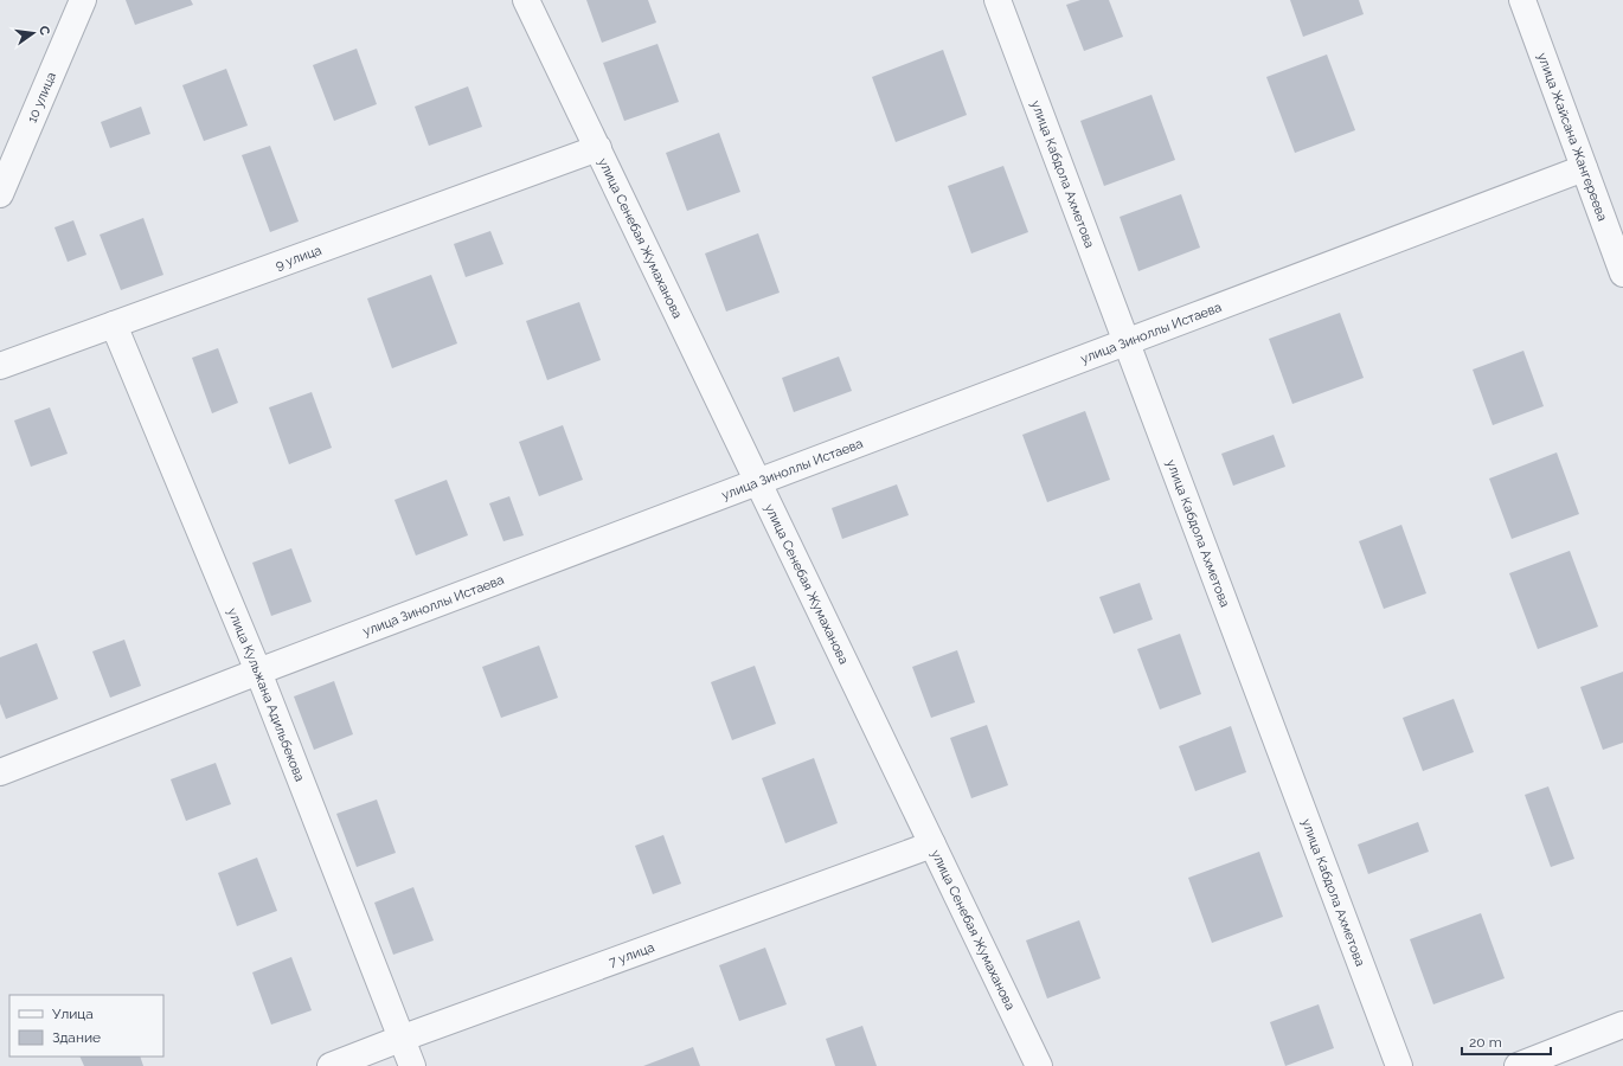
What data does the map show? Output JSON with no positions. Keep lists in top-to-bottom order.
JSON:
{
  "streets": {
    "street": [
      "10 улица",
      "улица Жайсана Жангереева",
      "улица Кабдола Ахметова",
      "улица Сенебая Жумаханова",
      "9 улица",
      "улица Зиноллы Истаева",
      "улица Кульжана Адильбекова",
      "7 улица"
    ]
  },
  "crossings": [
    ["улица Жайсана Жангереева", "улица Зиноллы Истаева"],
    ["улица Кабдола Ахметова", "улица Зиноллы Истаева"],
    ["улица Сенебая Жумаханова", "9 улица"],
    ["улица Сенебая Жумаханова", "улица Зиноллы Истаева"],
    ["улица Сенебая Жумаханова", "7 улица"],
    ["9 улица", "улица Кульжана Адильбекова"],
    ["улица Зиноллы Истаева", "улица Кульжана Адильбекова"],
    ["улица Кульжана Адильбекова", "7 улица"]
  ],
  "legend": ["Улица", "Здание"],
  "scale_bar": "20 m",
  "north": "right"
}
